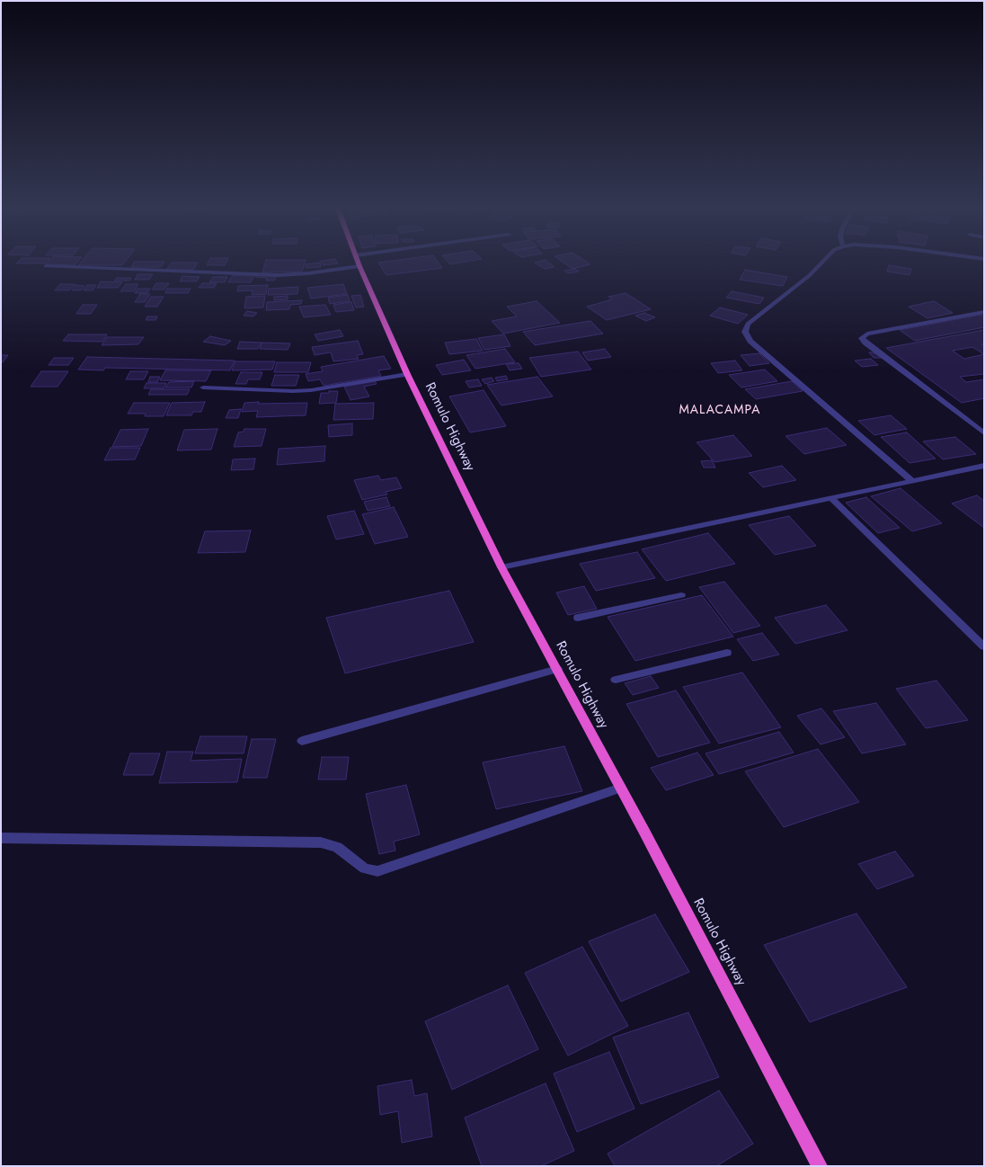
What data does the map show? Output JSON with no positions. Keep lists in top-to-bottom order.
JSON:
{
  "streets": {
    "highway": ["Romulo Highway"]
  },
  "districts": ["MALACAMPA"]
}
